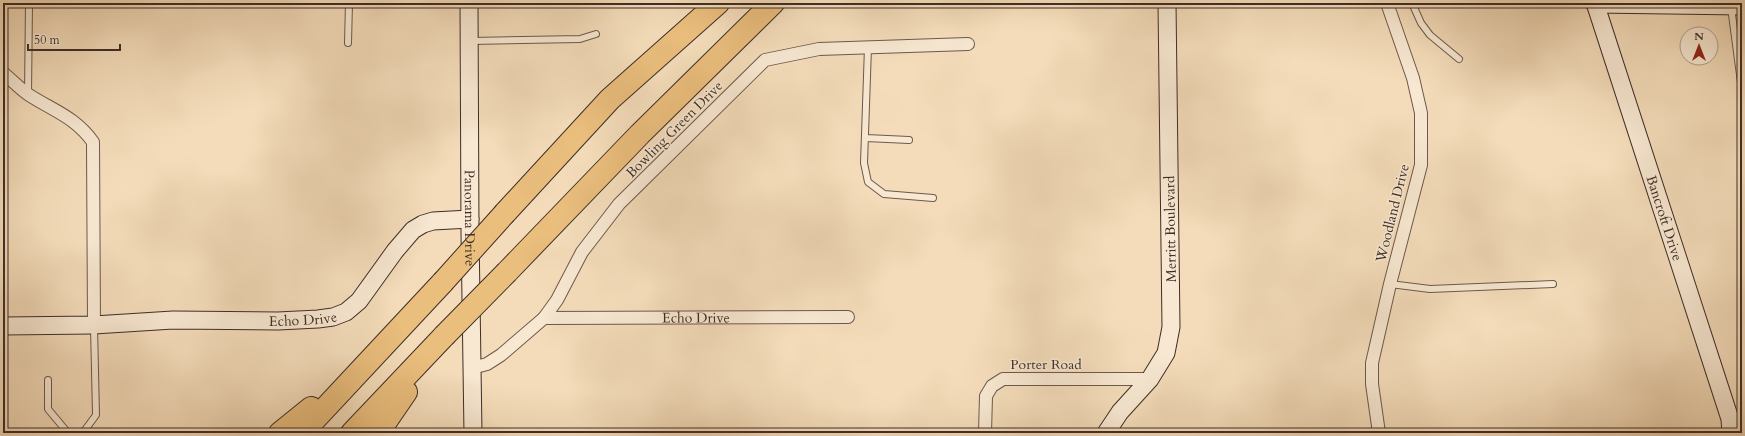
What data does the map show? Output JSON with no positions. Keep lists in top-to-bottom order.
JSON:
{
  "streets": {
    "street": [
      "Bowling Green Drive",
      "Woodland Drive",
      "Panorama Drive",
      "Bancroft Drive",
      "Merritt Boulevard",
      "Echo Drive",
      "Porter Road"
    ]
  },
  "crossings": [
    ["Bowling Green Drive", "Panorama Drive"],
    ["Bowling Green Drive", "Echo Drive"],
    ["Panorama Drive", "Echo Drive"],
    ["Merritt Boulevard", "Porter Road"]
  ],
  "scale_bar": "50 m",
  "north": "top"
}
